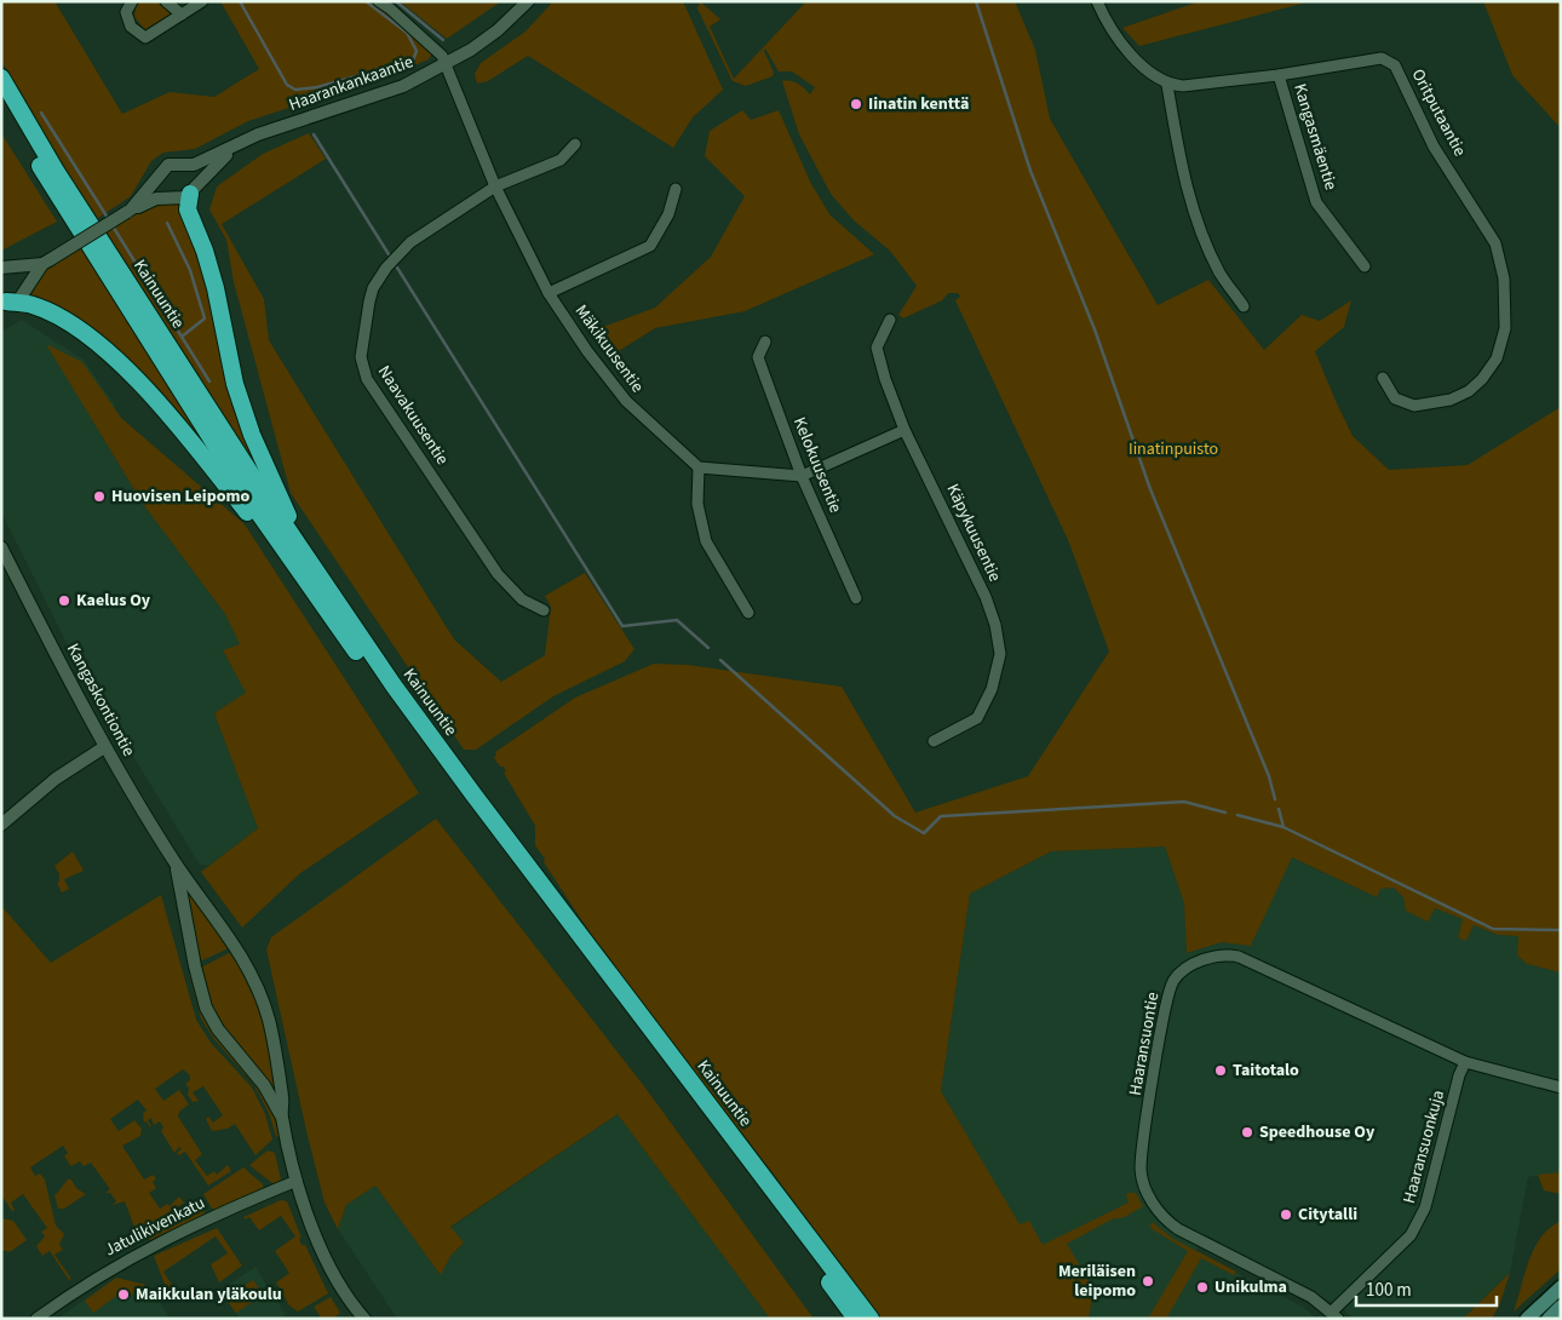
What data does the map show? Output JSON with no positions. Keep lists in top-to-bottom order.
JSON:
{
  "streets": {
    "highway": ["Kainuuntie"],
    "street": [
      "Haarankankaantie",
      "Oritputaantie",
      "Kangasmäentie",
      "Mäkikuusentie",
      "Naavakuusentie",
      "Kelokuusentie",
      "Käpykuusentie",
      "Kangaskontiontie",
      "Haaransuontie",
      "Haaransuonkuja",
      "Jatulikivenkatu"
    ]
  },
  "crossings": [
    ["Haarankankaantie", "Mäkikuusentie"],
    ["Oritputaantie", "Kangasmäentie"],
    ["Mäkikuusentie", "Naavakuusentie"],
    ["Kangaskontiontie", "Jatulikivenkatu"],
    ["Haaransuontie", "Haaransuonkuja"]
  ],
  "parks": ["Iinatinpuisto"],
  "places": [
    "Iinatin kenttä",
    "Huovisen Leipomo",
    "Kaelus Oy",
    "Taitotalo",
    "Speedhouse Oy",
    "Citytalli",
    "Meriläisen leipomo",
    "Unikulma",
    "Maikkulan yläkoulu"
  ],
  "scale_bar": "100 m"
}
